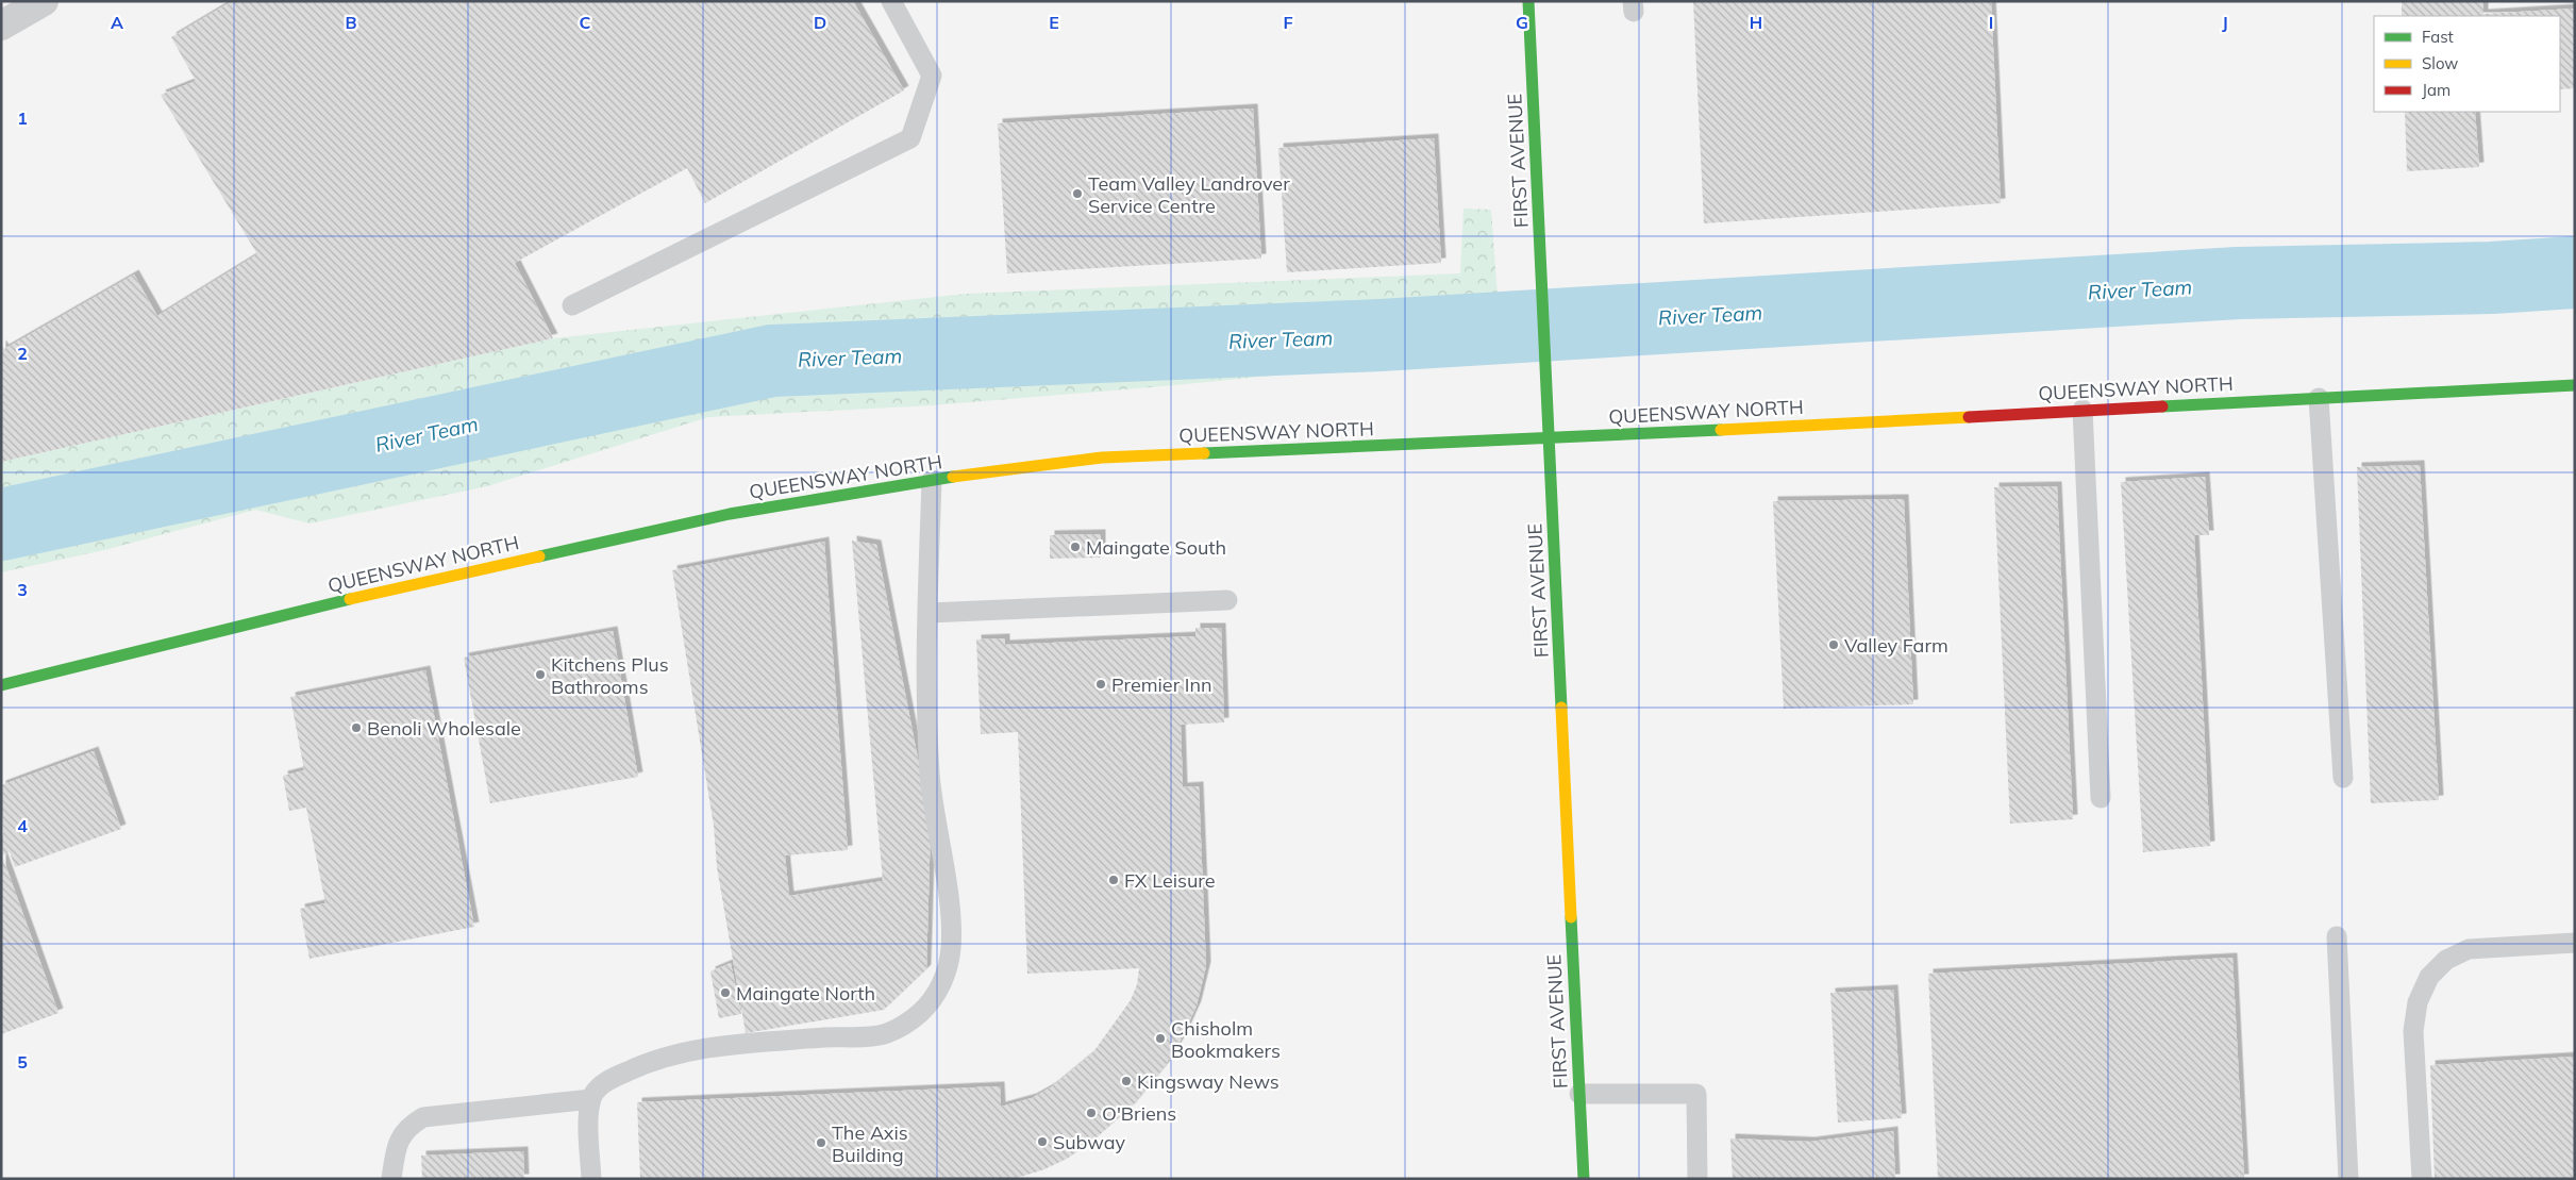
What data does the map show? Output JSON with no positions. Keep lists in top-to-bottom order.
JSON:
{
  "streets": {
    "street": ["FIRST AVENUE", "QUEENSWAY NORTH"]
  },
  "crossings": [
    ["FIRST AVENUE", "QUEENSWAY NORTH"]
  ],
  "water": ["River Team"],
  "places": [
    "Team Valley Landrover Service Centre",
    "Maingate South",
    "Valley Farm",
    "Kitchens Plus Bathrooms",
    "Premier Inn",
    "Benoli Wholesale",
    "FX Leisure",
    "Maingate North",
    "Chisholm Bookmakers",
    "Kingsway News",
    "O'Briens",
    "Subway",
    "The Axis Building"
  ],
  "legend": ["Fast", "Slow", "Jam"],
  "grid": {
    "columns": [
      "A",
      "B",
      "C",
      "D",
      "E",
      "F",
      "G",
      "H",
      "I",
      "J"
    ],
    "rows": [
      "1",
      "2",
      "3",
      "4",
      "5"
    ]
  }
}
